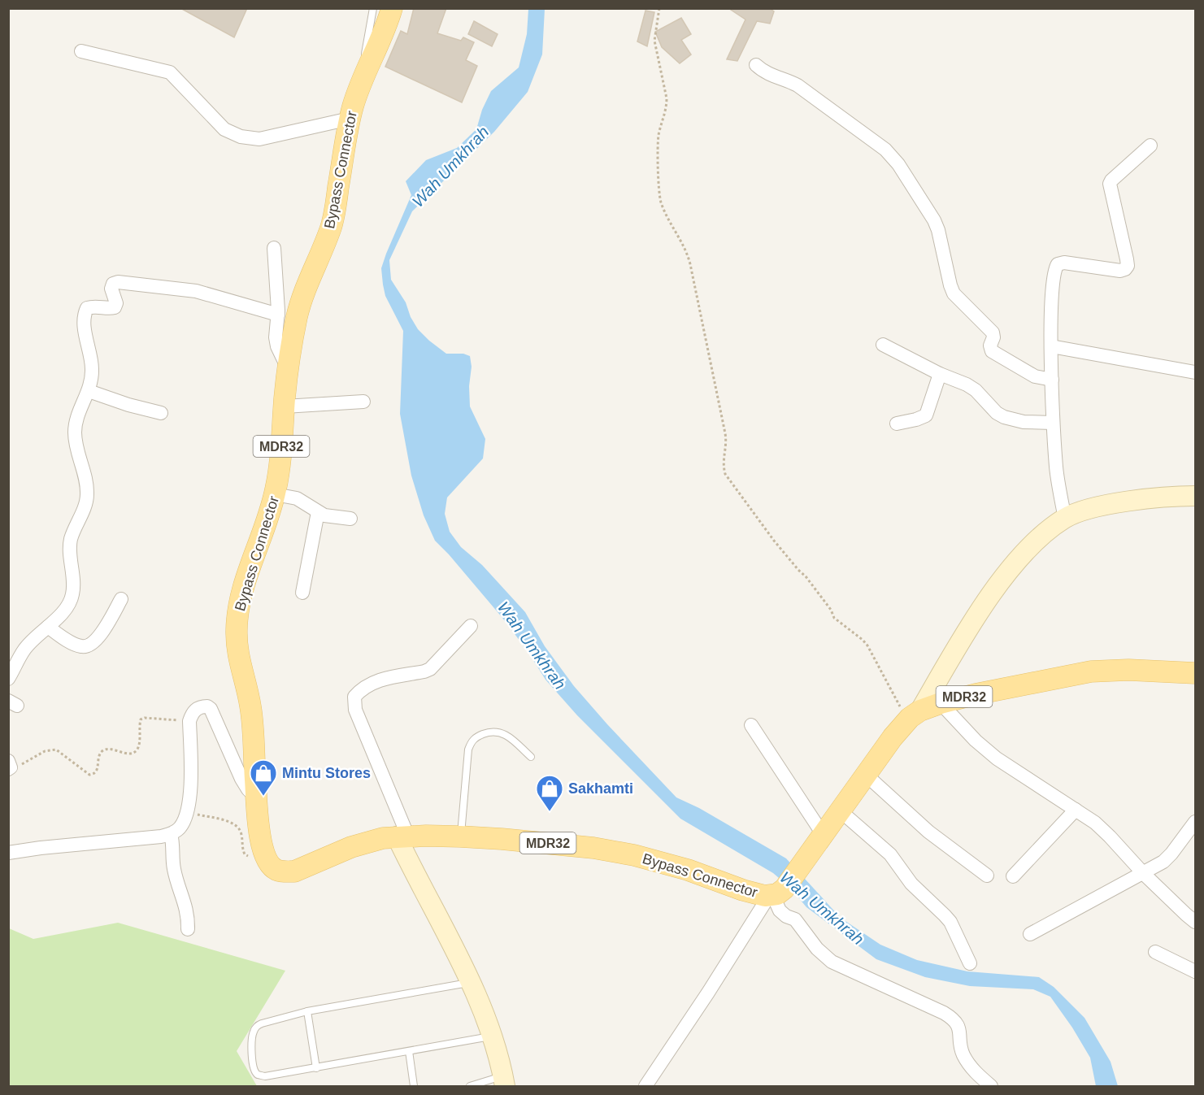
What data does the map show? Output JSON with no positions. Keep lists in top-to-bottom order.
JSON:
{
  "streets": {
    "main road": ["Bypass Connector", "MDR32"]
  },
  "crossings": [
    ["Bypass Connector", "MDR32"]
  ],
  "water": ["Wah Umkhrah"],
  "places": {
    "shop": ["Mintu Stores", "Sakhamti"]
  }
}
